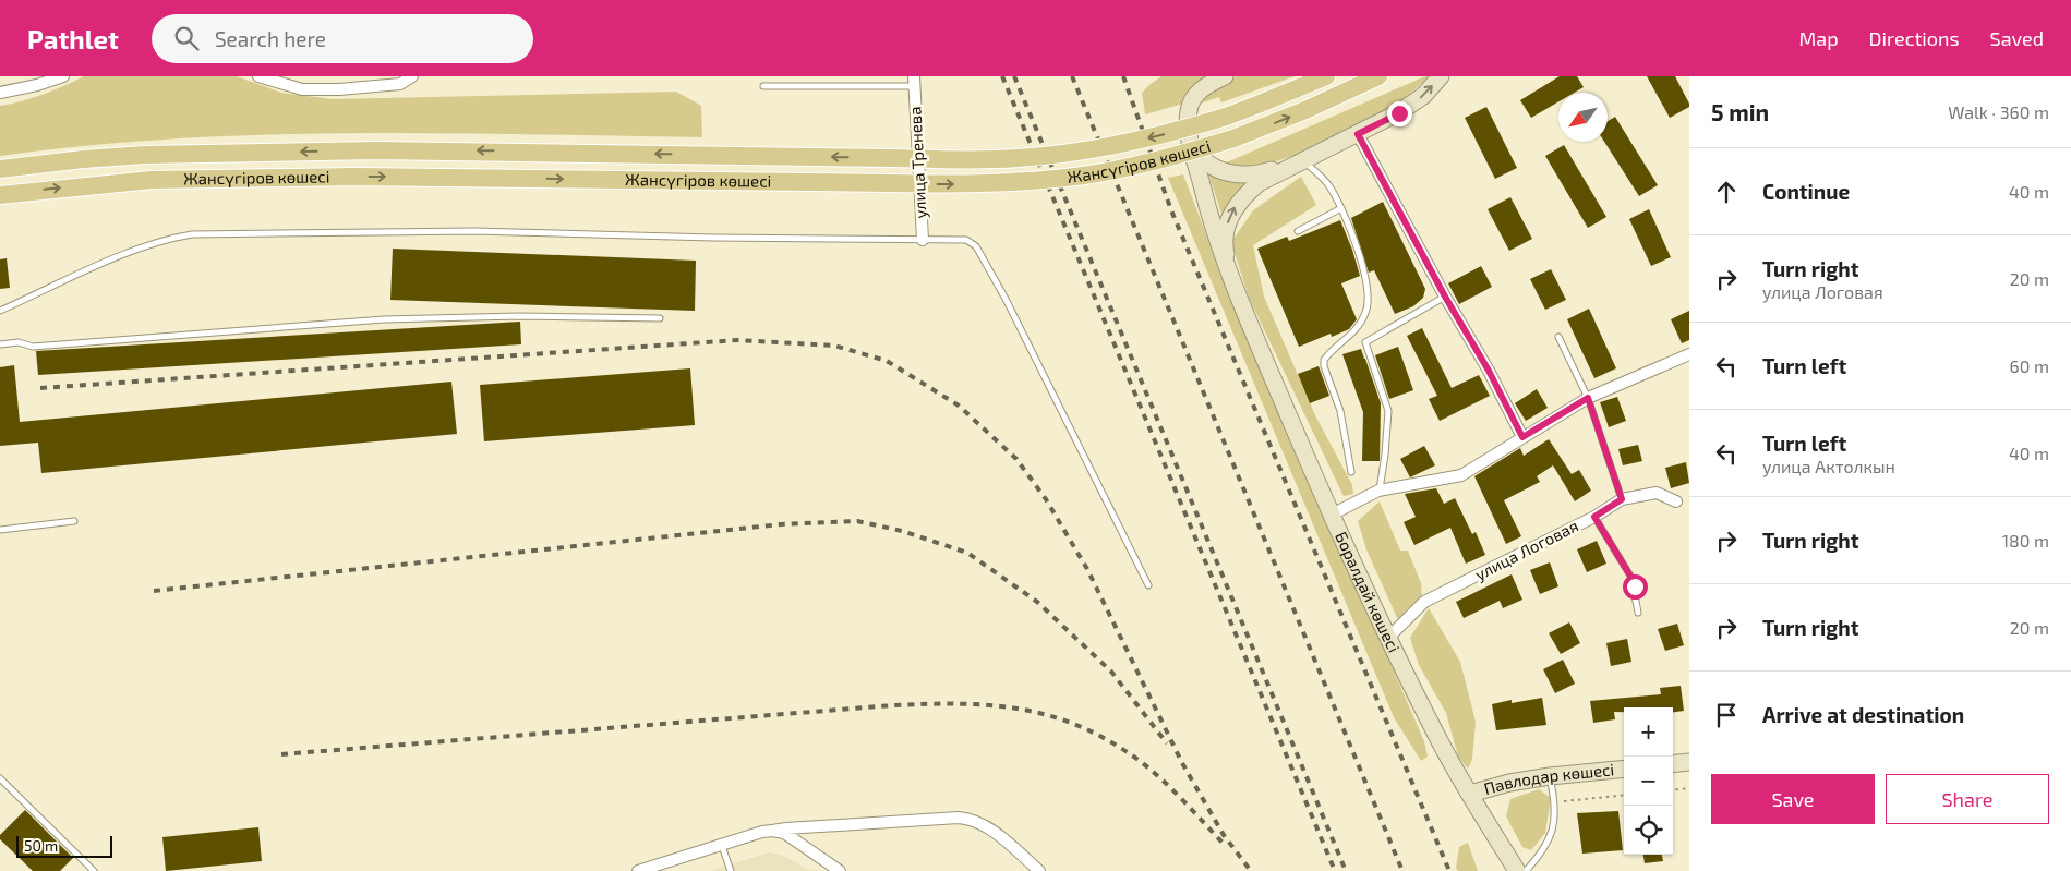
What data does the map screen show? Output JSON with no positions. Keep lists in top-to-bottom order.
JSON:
{
  "streets": {
    "main road": ["Жансүгіров көшесі", "Боралдай көшесі", "Павлодар көшесі"],
    "street": ["улица Тренева", "улица Логовая"]
  },
  "crossings": [
    ["улица Логовая", "Боралдай көшесі"],
    ["Боралдай көшесі", "Павлодар көшесі"]
  ],
  "scale_bar": "50 m",
  "north": "bottom left",
  "page": {
    "header": "Pathlet",
    "search": "Search here",
    "nav": ["Map", "Directions", "Saved"],
    "heading": ["5 min", "Walk · 360 m"],
    "list": [
      ["Continue", "40 m"],
      ["Turn right", "улица Логовая", "20 m"],
      ["Turn left", "60 m"],
      ["Turn left", "улица Актолкын", "40 m"],
      ["Turn right", "180 m"],
      ["Turn right", "20 m"],
      "Arrive at destination"
    ],
    "map_buttons": ["+", "−"],
    "buttons": ["Save", "Share"],
    "scale": "50 m"
  }
}
